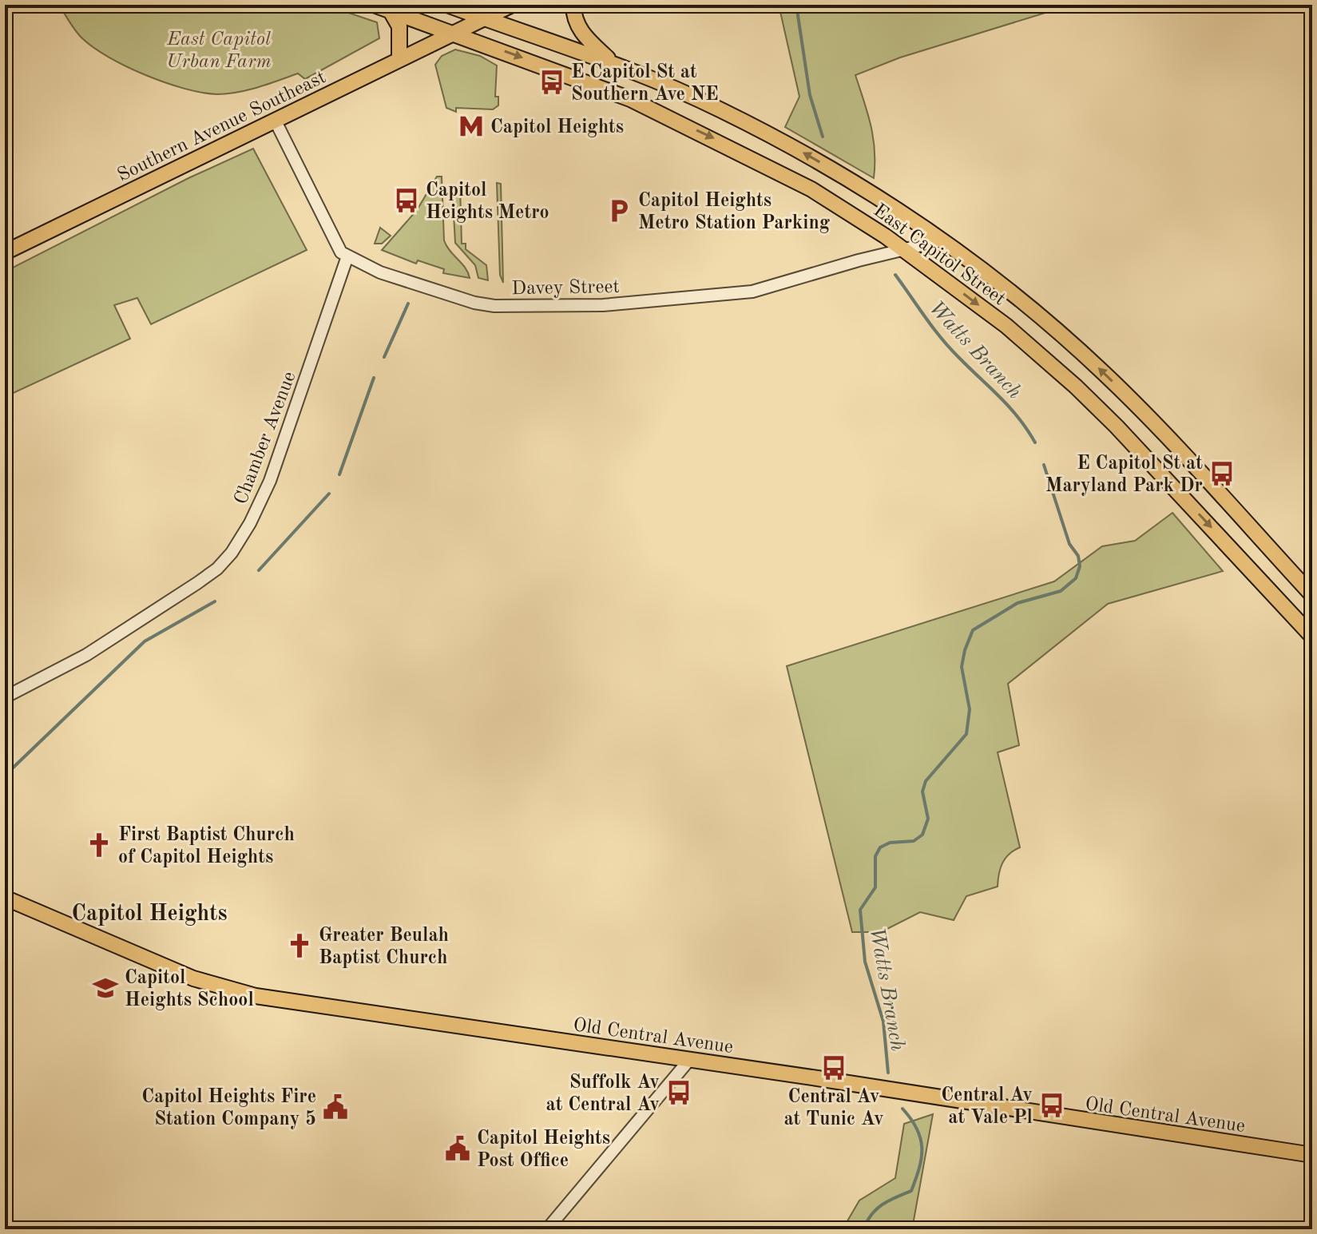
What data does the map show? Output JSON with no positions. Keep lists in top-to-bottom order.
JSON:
{
  "streets": {
    "main road": ["Southern Avenue Southeast", "East Capitol Street", "Old Central Avenue"],
    "street": ["Davey Street", "Chamber Avenue"]
  },
  "crossings": [
    ["Southern Avenue Southeast", "East Capitol Street"],
    ["Southern Avenue Southeast", "Davey Street"],
    ["East Capitol Street", "Davey Street"],
    ["Davey Street", "Chamber Avenue"]
  ],
  "districts": ["Capitol Heights"],
  "water": ["Watts Branch"],
  "parks": ["East Capitol Urban Farm"],
  "places": {
    "bus stop": [
      "E Capitol St at Southern Ave NE",
      "Capitol Heights Metro",
      "E Capitol St at Maryland Park Dr",
      "Central Av at Tunic Av",
      "Suffolk Av at Central Av",
      "Central Av at Vale Pl"
    ],
    "metro station": ["Capitol Heights"],
    "parking": ["Capitol Heights Metro Station Parking"],
    "church": ["First Baptist Church of Capitol Heights", "Greater Beulah Baptist Church"],
    "school or university": ["Capitol Heights School"],
    "public building": ["Capitol Heights Fire Station Company 5", "Capitol Heights Post Office"]
  }
}
